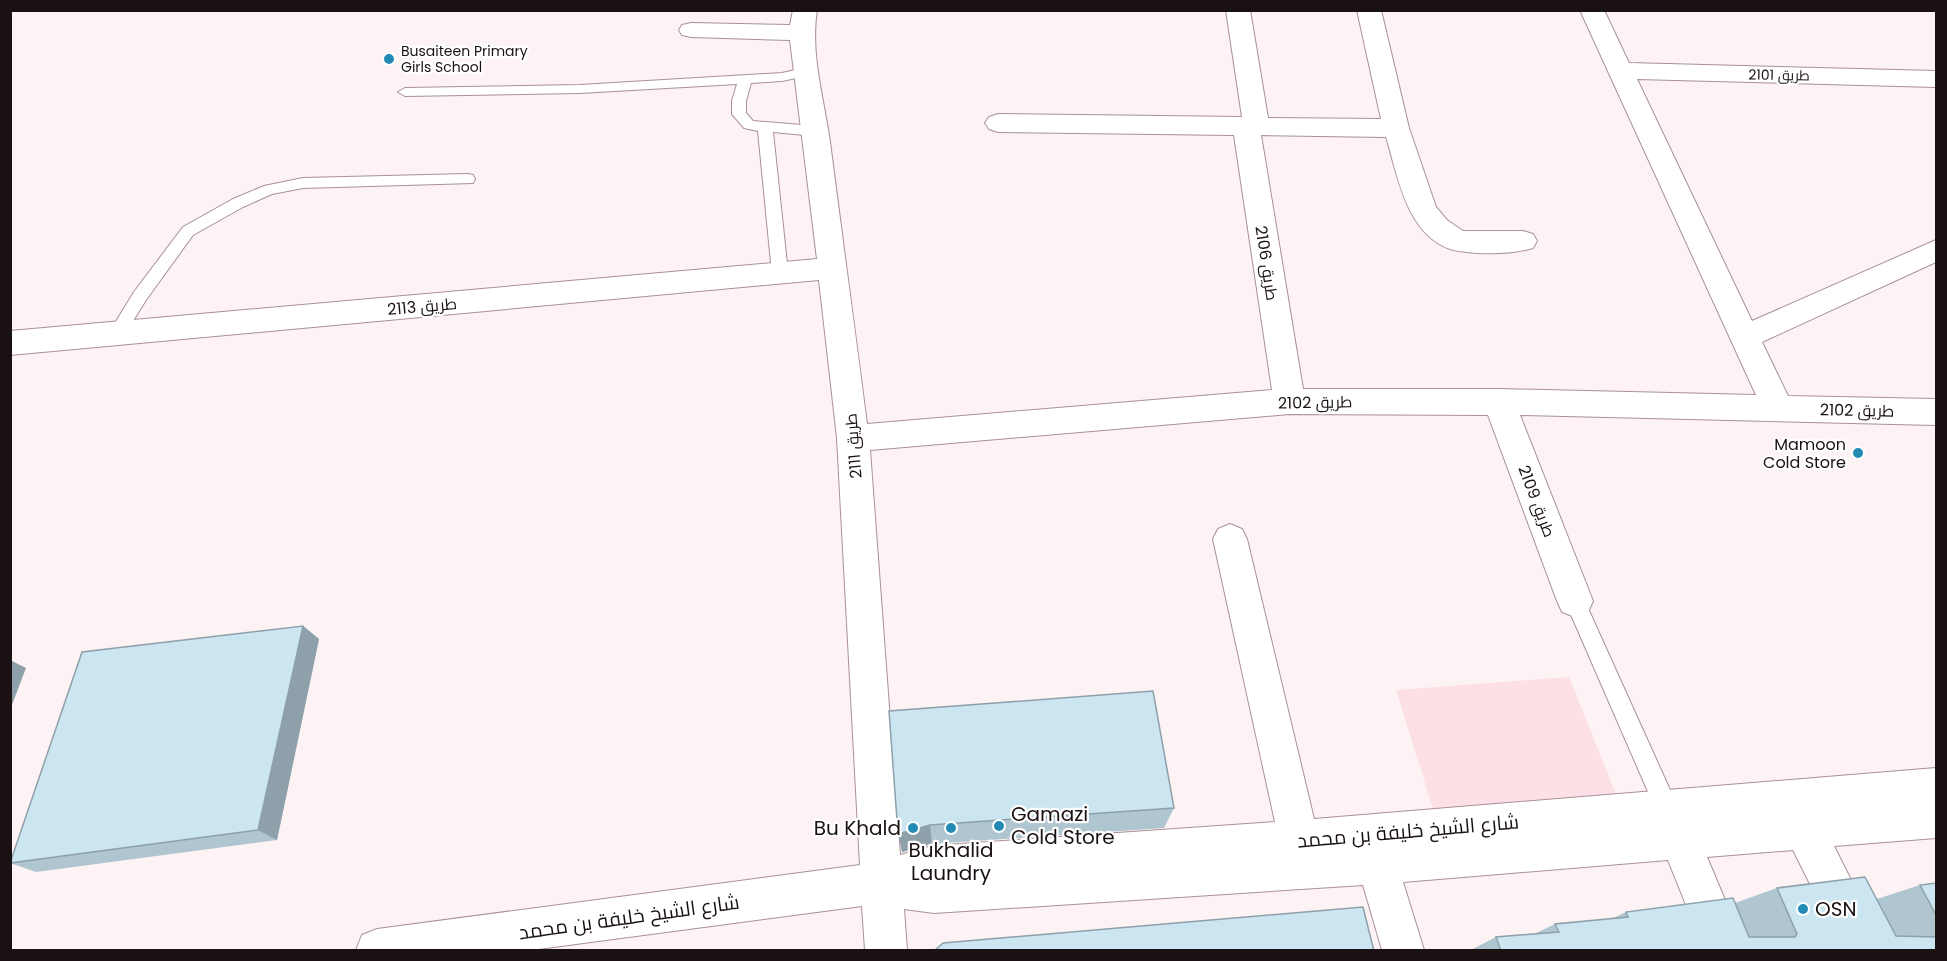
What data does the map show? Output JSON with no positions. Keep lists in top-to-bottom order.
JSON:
{
  "streets": {
    "street": [
      "طريق 2101",
      "طريق 2106",
      "طريق 2113",
      "طريق 2102",
      "طريق 2111",
      "طريق 2109",
      "شارع الشيخ خليفة بن محمد"
    ]
  },
  "crossings": [
    ["طريق 2106", "طريق 2102"],
    ["طريق 2113", "طريق 2111"],
    ["طريق 2102", "طريق 2111"],
    ["طريق 2102", "طريق 2109"],
    ["طريق 2111", "شارع الشيخ خليفة بن محمد"]
  ],
  "places": [
    "Busaiteen Primary Girls School",
    "Mamoon Cold Store",
    "Gamazi Cold Store",
    "Bu Khald",
    "Bukhalid Laundry",
    "OSN"
  ]
}
